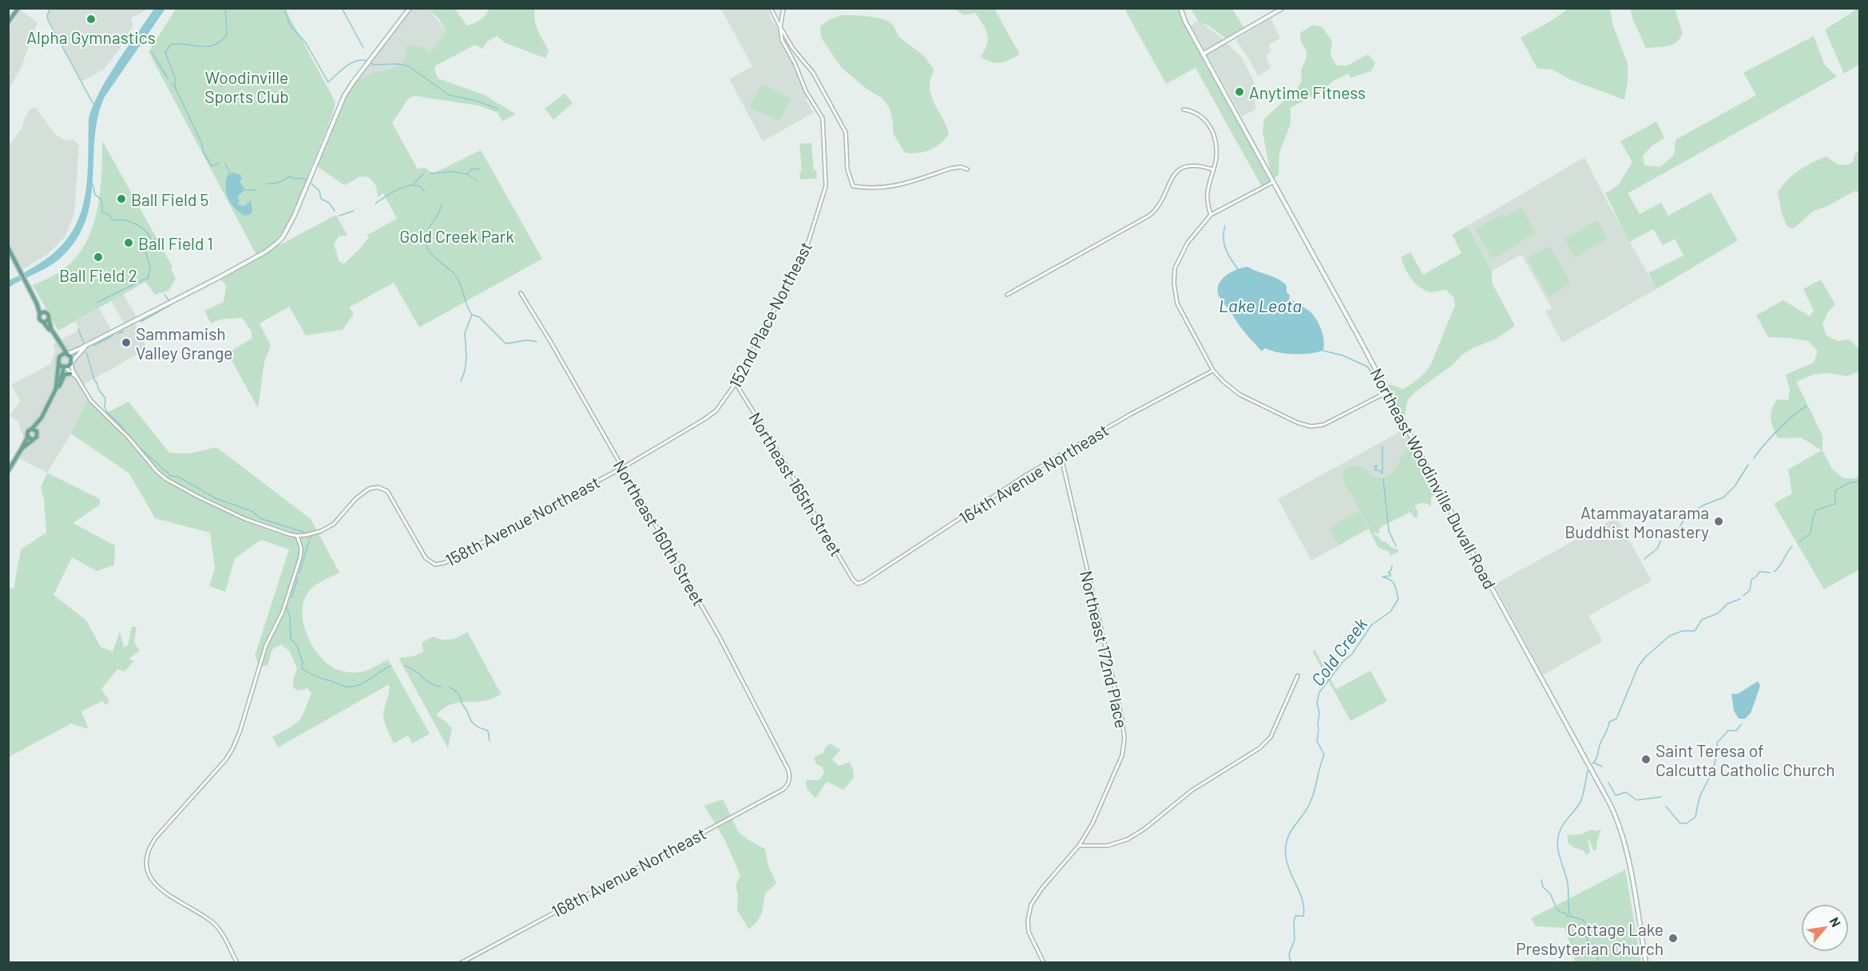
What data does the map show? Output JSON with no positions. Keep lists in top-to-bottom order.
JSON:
{
  "streets": {
    "main road": ["Northeast Woodinville Duvall Road"],
    "street": [
      "152nd Place Northeast",
      "164th Avenue Northeast",
      "Northeast 165th Street",
      "158th Avenue Northeast",
      "Northeast 160th Street",
      "Northeast 172nd Place",
      "168th Avenue Northeast"
    ]
  },
  "crossings": [
    ["152nd Place Northeast", "Northeast 165th Street"],
    ["152nd Place Northeast", "158th Avenue Northeast"],
    ["164th Avenue Northeast", "Northeast 165th Street"],
    ["164th Avenue Northeast", "Northeast 172nd Place"],
    ["158th Avenue Northeast", "Northeast 160th Street"],
    ["Northeast 160th Street", "168th Avenue Northeast"]
  ],
  "water": ["Lake Leota", "Cold Creek"],
  "parks": ["Woodinville Sports Club", "Gold Creek Park"],
  "places": [
    "Alpha Gymnastics",
    "Anytime Fitness",
    "Ball Field 5",
    "Ball Field 1",
    "Ball Field 2",
    "Sammamish Valley Grange",
    "Atammayatarama Buddhist Monastery",
    "Saint Teresa of Calcutta Catholic Church",
    "Cottage Lake Presbyterian Church"
  ],
  "north": "top right"
}
